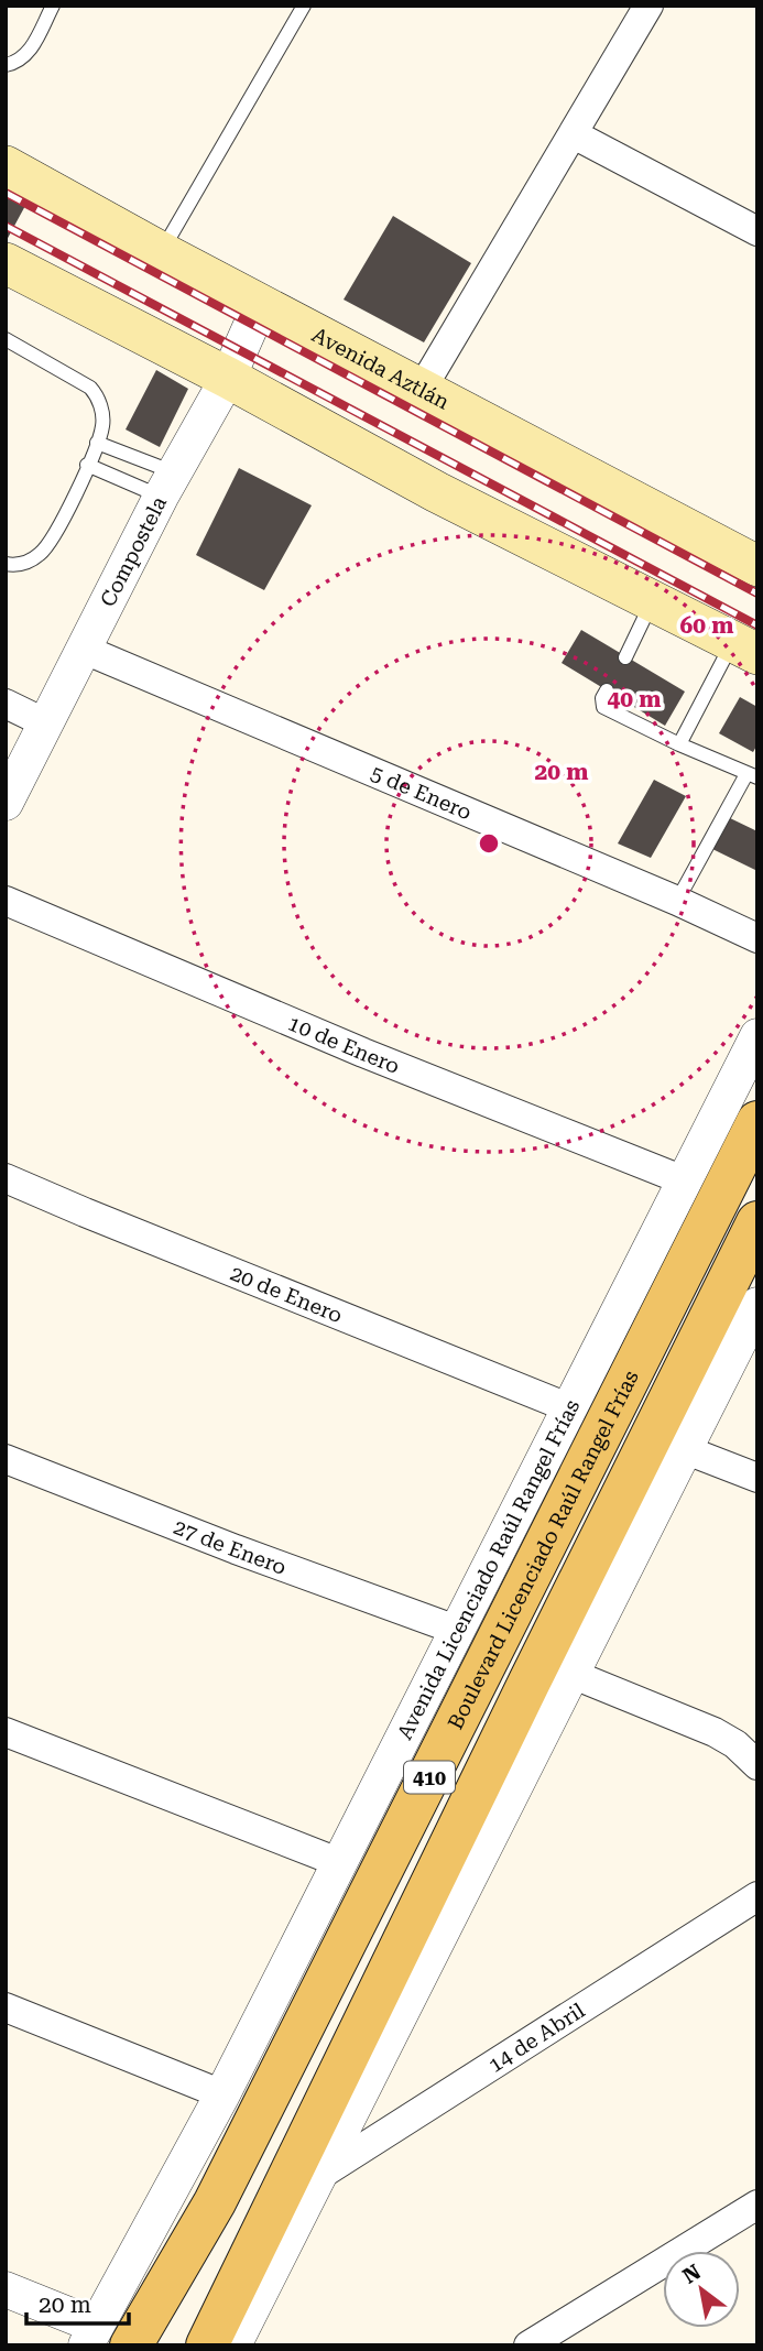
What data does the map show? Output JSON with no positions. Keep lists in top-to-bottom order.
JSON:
{
  "streets": {
    "main road": ["Avenida Aztlán", "Boulevard Licenciado Raúl Rangel Frías", "410"],
    "street": [
      "Compostela",
      "5 de Enero",
      "10 de Enero",
      "20 de Enero",
      "27 de Enero",
      "Avenida Licenciado Raúl Rangel Frías",
      "14 de Abril"
    ]
  },
  "crossings": [
    ["Avenida Aztlán", "Compostela"],
    ["Compostela", "5 de Enero"],
    ["10 de Enero", "Avenida Licenciado Raúl Rangel Frías"],
    ["20 de Enero", "Avenida Licenciado Raúl Rangel Frías"],
    ["27 de Enero", "Avenida Licenciado Raúl Rangel Frías"],
    ["Boulevard Licenciado Raúl Rangel Frías", "Avenida Licenciado Raúl Rangel Frías"]
  ],
  "scale_bar": "20 m",
  "north": "top left",
  "rings": ["60 m", "40 m", "20 m"]
}
